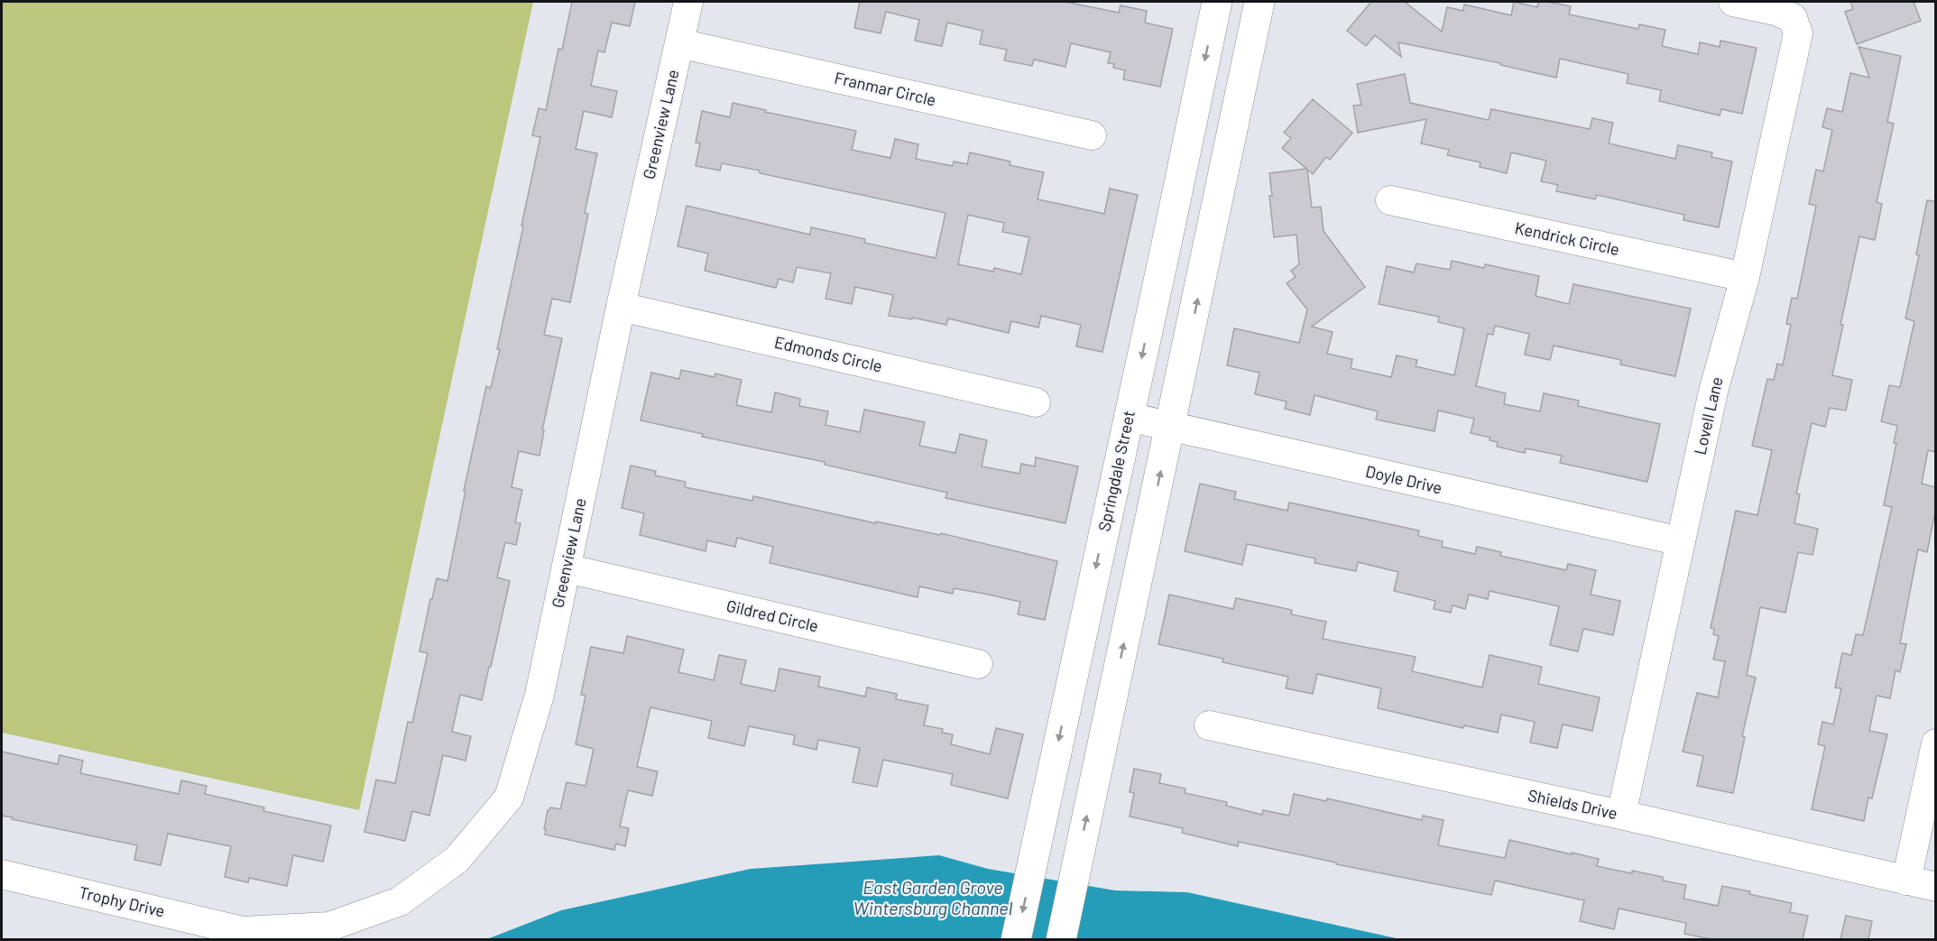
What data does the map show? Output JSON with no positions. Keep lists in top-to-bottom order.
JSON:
{
  "streets": {
    "main road": ["Springdale Street"],
    "street": [
      "Franmar Circle",
      "Greenview Lane",
      "Kendrick Circle",
      "Edmonds Circle",
      "Lovell Lane",
      "Doyle Drive",
      "Gildred Circle",
      "Shields Drive",
      "Trophy Drive"
    ]
  },
  "crossings": [
    ["Franmar Circle", "Greenview Lane"],
    ["Greenview Lane", "Edmonds Circle"],
    ["Greenview Lane", "Gildred Circle"],
    ["Greenview Lane", "Trophy Drive"],
    ["Kendrick Circle", "Lovell Lane"],
    ["Lovell Lane", "Doyle Drive"],
    ["Lovell Lane", "Shields Drive"],
    ["Springdale Street", "Doyle Drive"]
  ],
  "water": ["East Garden Grove Wintersburg Channel"]
}
